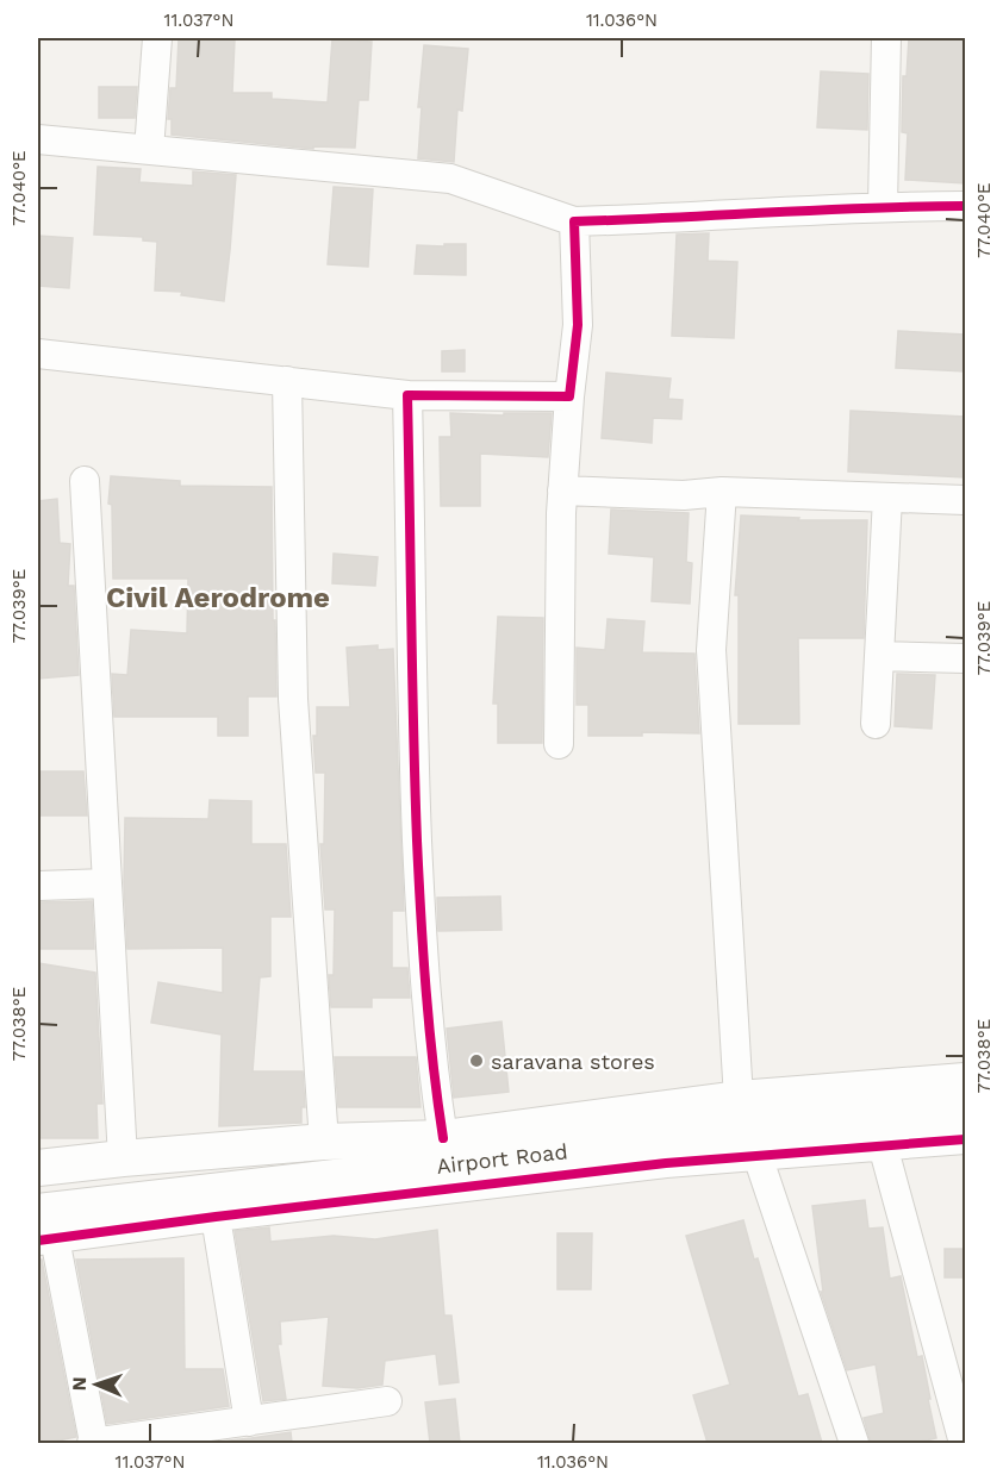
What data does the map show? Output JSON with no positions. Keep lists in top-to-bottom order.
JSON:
{
  "streets": {
    "street": ["Airport Road"]
  },
  "districts": ["Civil Aerodrome"],
  "places": ["saravana stores"],
  "north": "left",
  "coordinates": [
    "11.037°N",
    "11.036°N",
    "77.040°E",
    "77.039°E",
    "77.038°E"
  ]
}
